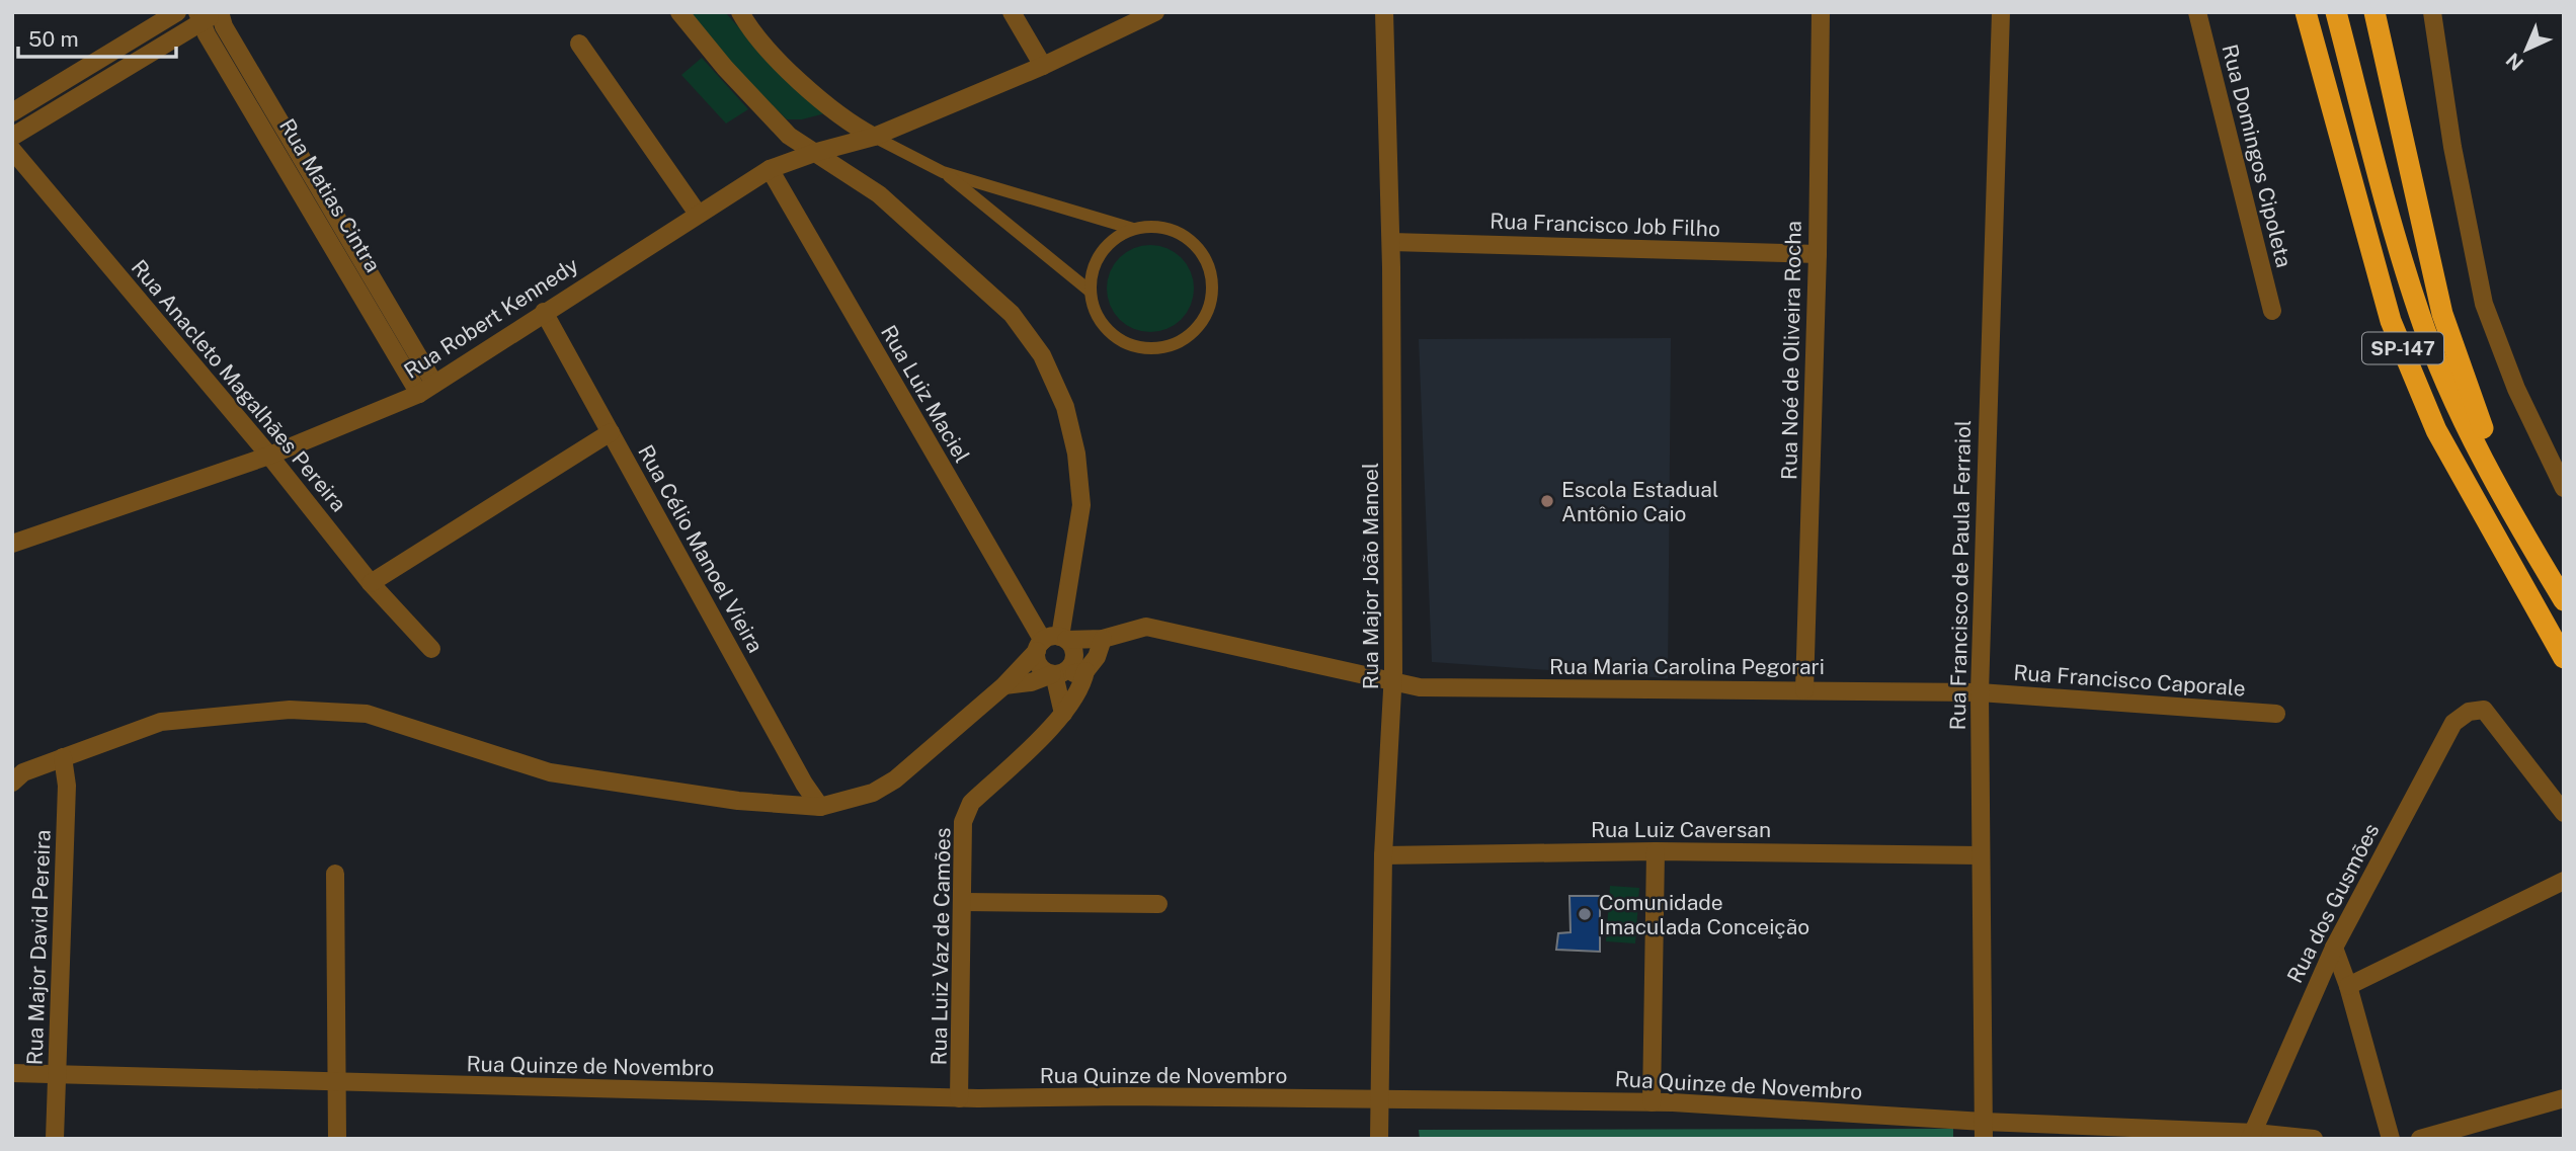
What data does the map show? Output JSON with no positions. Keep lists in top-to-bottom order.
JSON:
{
  "streets": {
    "highway": ["SP-147"],
    "street": [
      "Rua Domingos Cipoleta",
      "Rua Matias Cintra",
      "Rua Francisco Job Filho",
      "Rua Robert Kennedy",
      "Rua Noé de Oliveira Rocha",
      "Rua Anacleto Magalhães Pereira",
      "Rua Luiz Maciel",
      "Rua Célio Manoel Vieira",
      "Rua Francisco de Paula Ferraiol",
      "Rua Major João Manoel",
      "Rua Maria Carolina Pegorari",
      "Rua Francisco Caporale",
      "Rua Luiz Caversan",
      "Rua dos Gusmões",
      "Rua Luiz Vaz de Camões",
      "Rua Major David Pereira",
      "Rua Quinze de Novembro"
    ]
  },
  "crossings": [
    ["Rua Matias Cintra", "Rua Robert Kennedy"],
    ["Rua Francisco Job Filho", "Rua Noé de Oliveira Rocha"],
    ["Rua Francisco Job Filho", "Rua Major João Manoel"],
    ["Rua Robert Kennedy", "Rua Anacleto Magalhães Pereira"],
    ["Rua Robert Kennedy", "Rua Luiz Maciel"],
    ["Rua Robert Kennedy", "Rua Célio Manoel Vieira"],
    ["Rua Noé de Oliveira Rocha", "Rua Maria Carolina Pegorari"],
    ["Rua Luiz Maciel", "Rua Maria Carolina Pegorari"],
    ["Rua Francisco de Paula Ferraiol", "Rua Maria Carolina Pegorari"],
    ["Rua Francisco de Paula Ferraiol", "Rua Francisco Caporale"],
    ["Rua Francisco de Paula Ferraiol", "Rua Luiz Caversan"],
    ["Rua Francisco de Paula Ferraiol", "Rua Quinze de Novembro"],
    ["Rua Major João Manoel", "Rua Maria Carolina Pegorari"],
    ["Rua Major João Manoel", "Rua Luiz Caversan"],
    ["Rua Major João Manoel", "Rua Quinze de Novembro"],
    ["Rua Maria Carolina Pegorari", "Rua Francisco Caporale"],
    ["Rua Maria Carolina Pegorari", "Rua Luiz Vaz de Camões"],
    ["Rua dos Gusmões", "Rua Quinze de Novembro"],
    ["Rua Luiz Vaz de Camões", "Rua Quinze de Novembro"],
    ["Rua Major David Pereira", "Rua Quinze de Novembro"]
  ],
  "places": ["Escola Estadual Antônio Caio", "Comunidade Imaculada Conceição"],
  "scale_bar": "50 m",
  "north": "bottom left"
}
